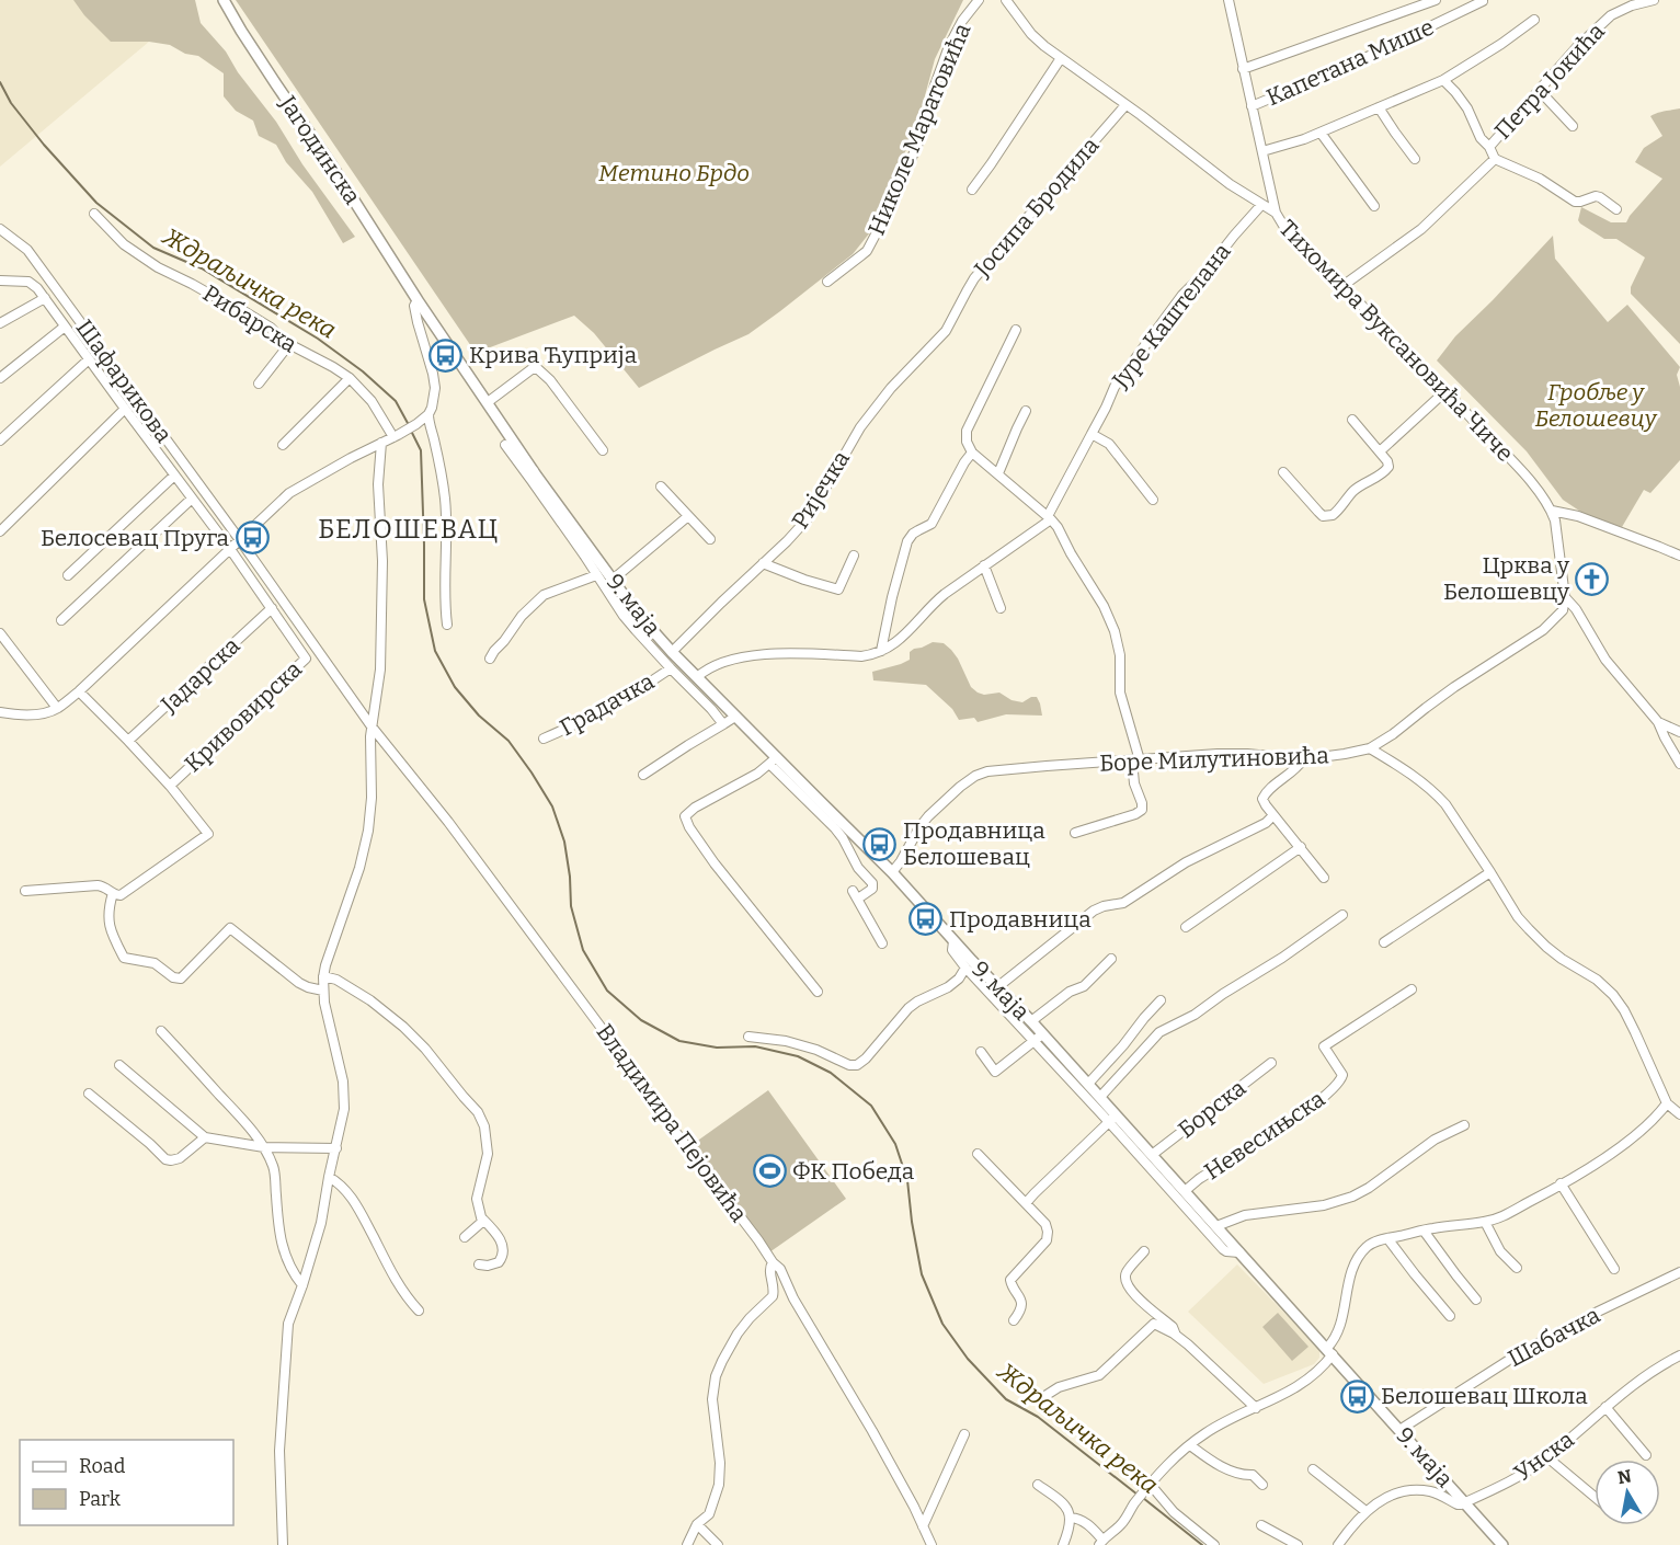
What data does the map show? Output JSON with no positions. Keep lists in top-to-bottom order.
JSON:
{
  "streets": {
    "main road": ["Јагодинска", "9. маја"],
    "street": [
      "Капетана Мише",
      "Петра Јокића",
      "Николе Маратовића",
      "Јосипа Бродила",
      "Јуре Каштелана",
      "Рибарска",
      "Тихомира Вуксановића Чиче",
      "Шафарикова",
      "Ријечка",
      "Јадарска",
      "Градачка",
      "Кривовирска",
      "Боре Милутиновића",
      "Борска",
      "Владимира Пејовића",
      "Невесињска",
      "Шабачка",
      "Унска"
    ]
  },
  "crossings": [
    ["Јагодинска", "9. маја"],
    ["Јосипа Бродила", "Тихомира Вуксановића Чиче"],
    ["Јосипа Бродила", "Ријечка"],
    ["Јуре Каштелана", "Тихомира Вуксановића Чиче"],
    ["Тихомира Вуксановића Чиче", "Боре Милутиновића"],
    ["Шафарикова", "Владимира Пејовића"],
    ["Ријечка", "9. маја"],
    ["9. маја", "Боре Милутиновића"],
    ["9. маја", "Борска"],
    ["9. маја", "Невесињска"],
    ["9. маја", "Шабачка"],
    ["9. маја", "Унска"],
    ["Јадарска", "Кривовирска"]
  ],
  "districts": ["БЕЛОШЕВАЦ"],
  "water": ["Ждраљичка река"],
  "parks": ["Метино Брдо", "Гробље у Белошевцу"],
  "places": {
    "bus stop": [
      "Крива Ћуприја",
      "Белосевац Пруга",
      "Продавница Белошевац",
      "Продавница",
      "Белошевац Школа"
    ],
    "church": ["Црква у Белошевцу"],
    "sports": ["ФК Победа"]
  },
  "legend": ["Road", "Park"],
  "north": "top"
}
